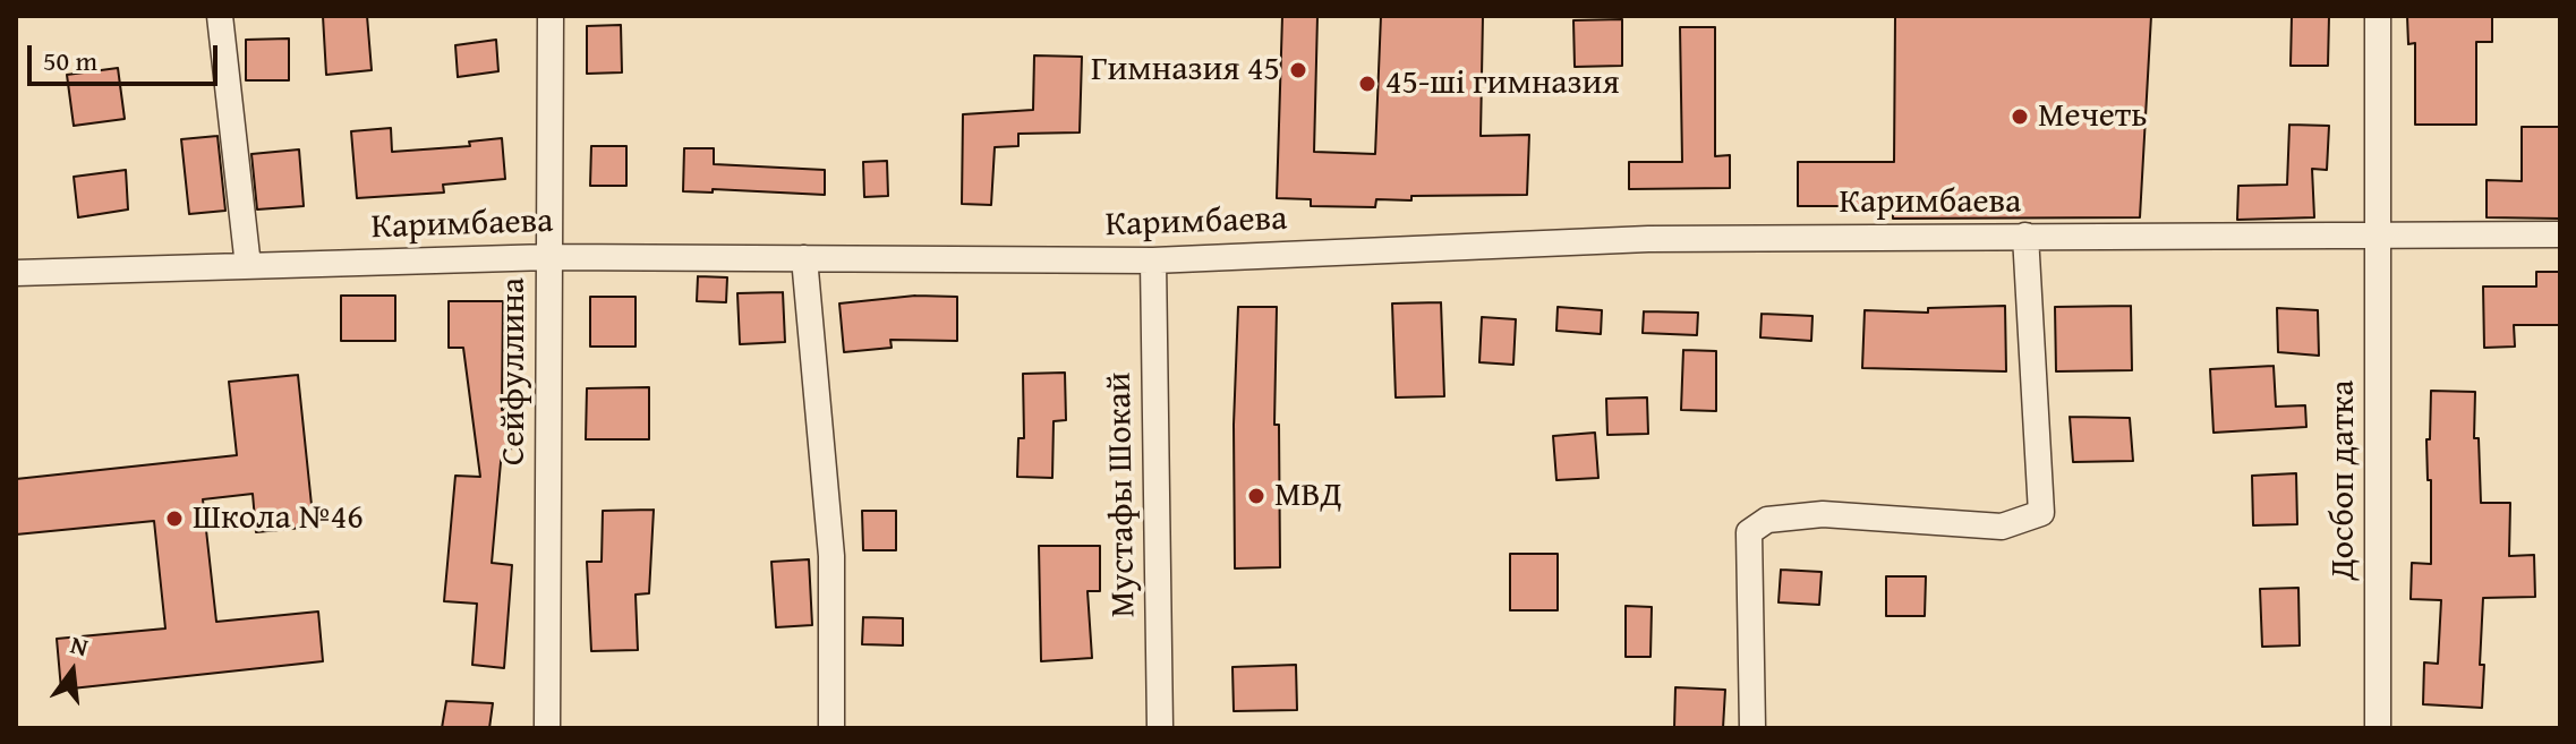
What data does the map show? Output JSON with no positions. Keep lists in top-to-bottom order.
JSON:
{
  "streets": {
    "street": [
      "Каримбаева",
      "Сейфуллина",
      "Досбоп датка",
      "Мустафы Шокай"
    ]
  },
  "crossings": [
    ["Каримбаева", "Сейфуллина"],
    ["Каримбаева", "Досбоп датка"],
    ["Каримбаева", "Мустафы Шокай"]
  ],
  "places": [
    "Гимназия 45",
    "45-ші гимназия",
    "Мечеть",
    "МВД",
    "Школа №46"
  ],
  "scale_bar": "50 m",
  "north": "top"
}
